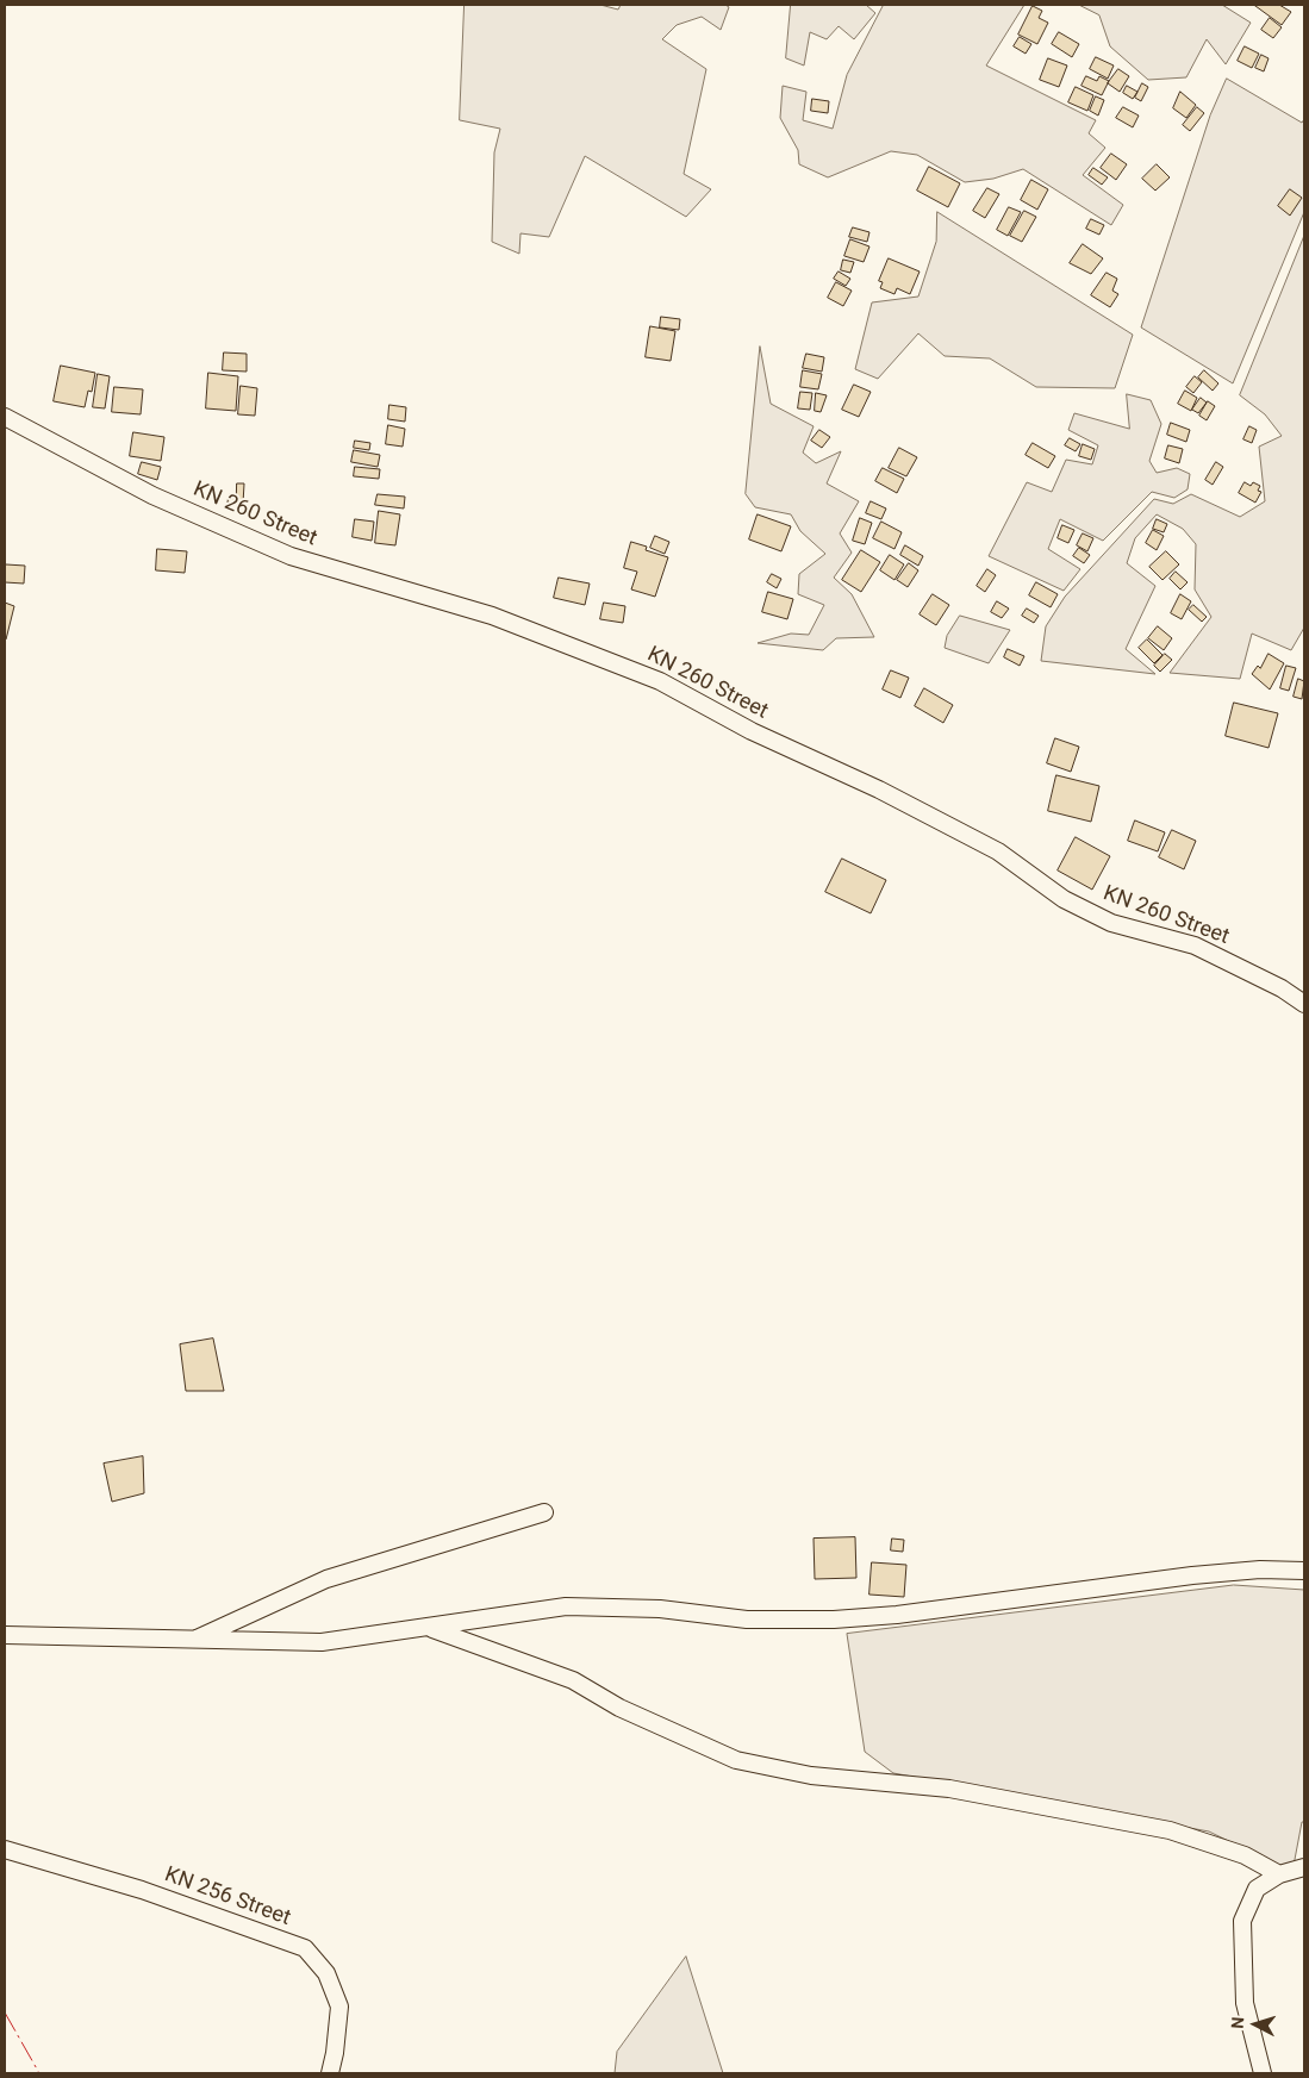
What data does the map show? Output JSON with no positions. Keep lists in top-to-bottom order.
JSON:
{
  "streets": {
    "street": ["KN 260 Street", "KN 256 Street"]
  },
  "north": "left"
}
